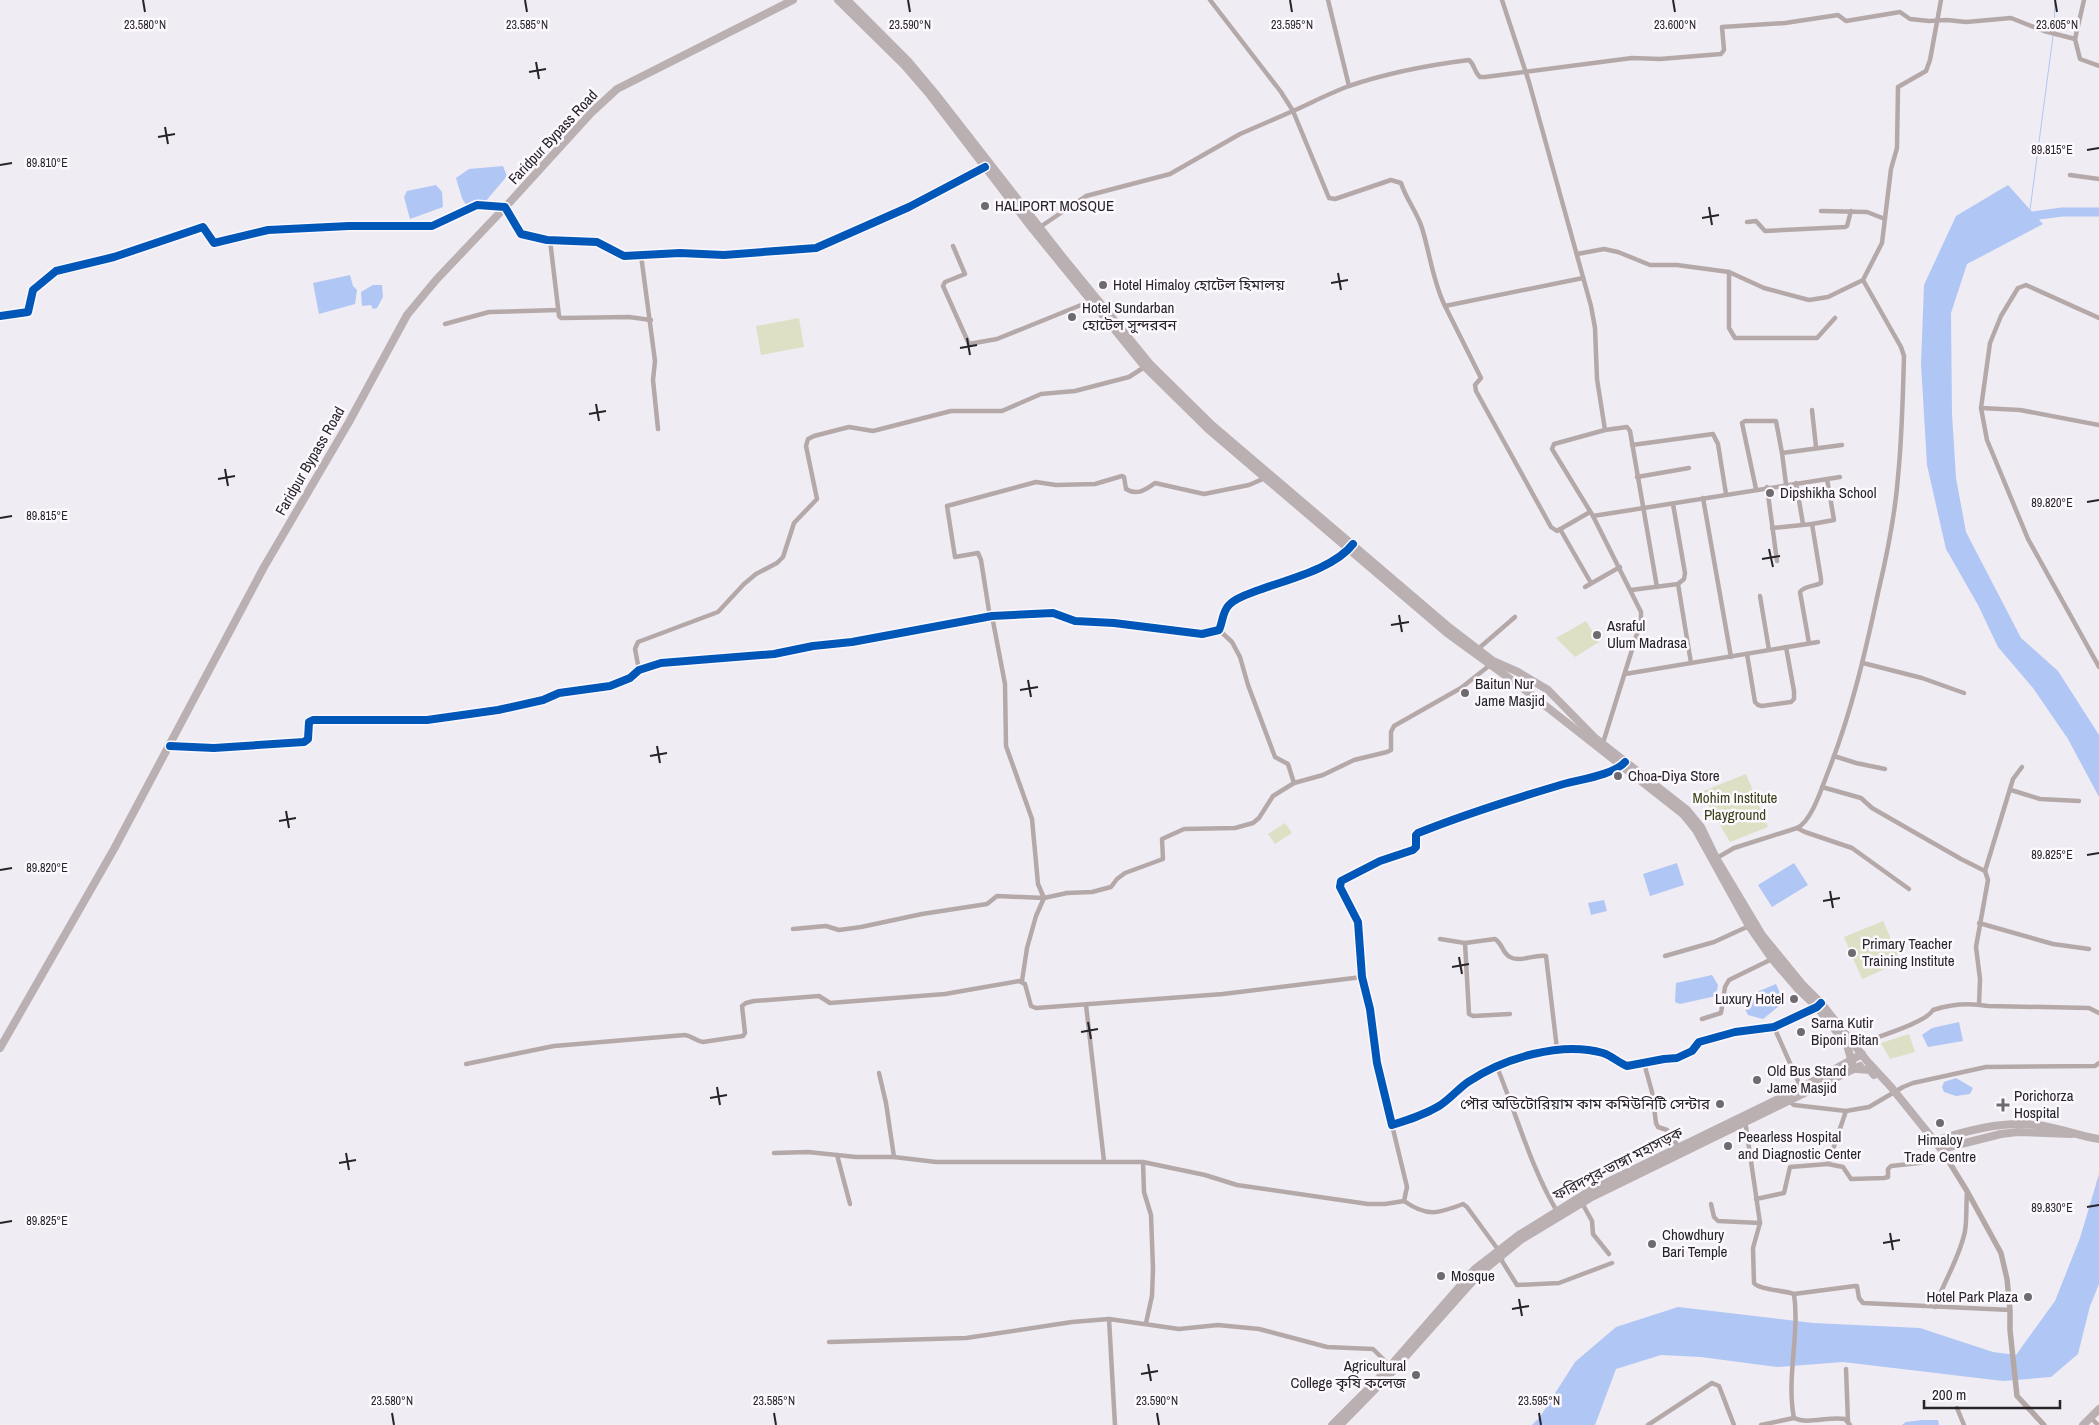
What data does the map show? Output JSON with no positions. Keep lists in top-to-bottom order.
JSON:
{
  "streets": {
    "highway": ["Faridpur Bypass Road", "ফরিদপুর-ভাঙ্গা মহাসড়ক"]
  },
  "parks": ["Mohim Institute Playground"],
  "places": {
    "other": [
      "HALIPORT MOSQUE",
      "Hotel Himaloy হোটেল হিমালয়",
      "Hotel Sundarban হোটেল সুন্দরবন",
      "Dipshikha School",
      "Asraful Ulum Madrasa",
      "Baitun Nur Jame Masjid",
      "Choa-Diya Store",
      "Primary Teacher Training Institute",
      "Luxury Hotel",
      "Sarna Kutir Biponi Bitan",
      "Old Bus Stand Jame Masjid",
      "পৌর অডিটোরিয়াম কাম কমিউনিটি সেন্টার",
      "Himaloy Trade Centre",
      "Peearless Hospital and Diagnostic Center",
      "Chowdhury Bari Temple",
      "Mosque",
      "Hotel Park Plaza",
      "Agricultural College কৃষি কলেজ"
    ],
    "health": ["Porichorza Hospital"]
  },
  "scale_bar": "200 m",
  "coordinates": [
    "23.580°N",
    "23.585°N",
    "23.590°N",
    "23.595°N",
    "23.600°N",
    "23.605°N",
    "89.815°E",
    "89.810°E",
    "89.820°E",
    "89.825°E",
    "89.830°E"
  ]
}
